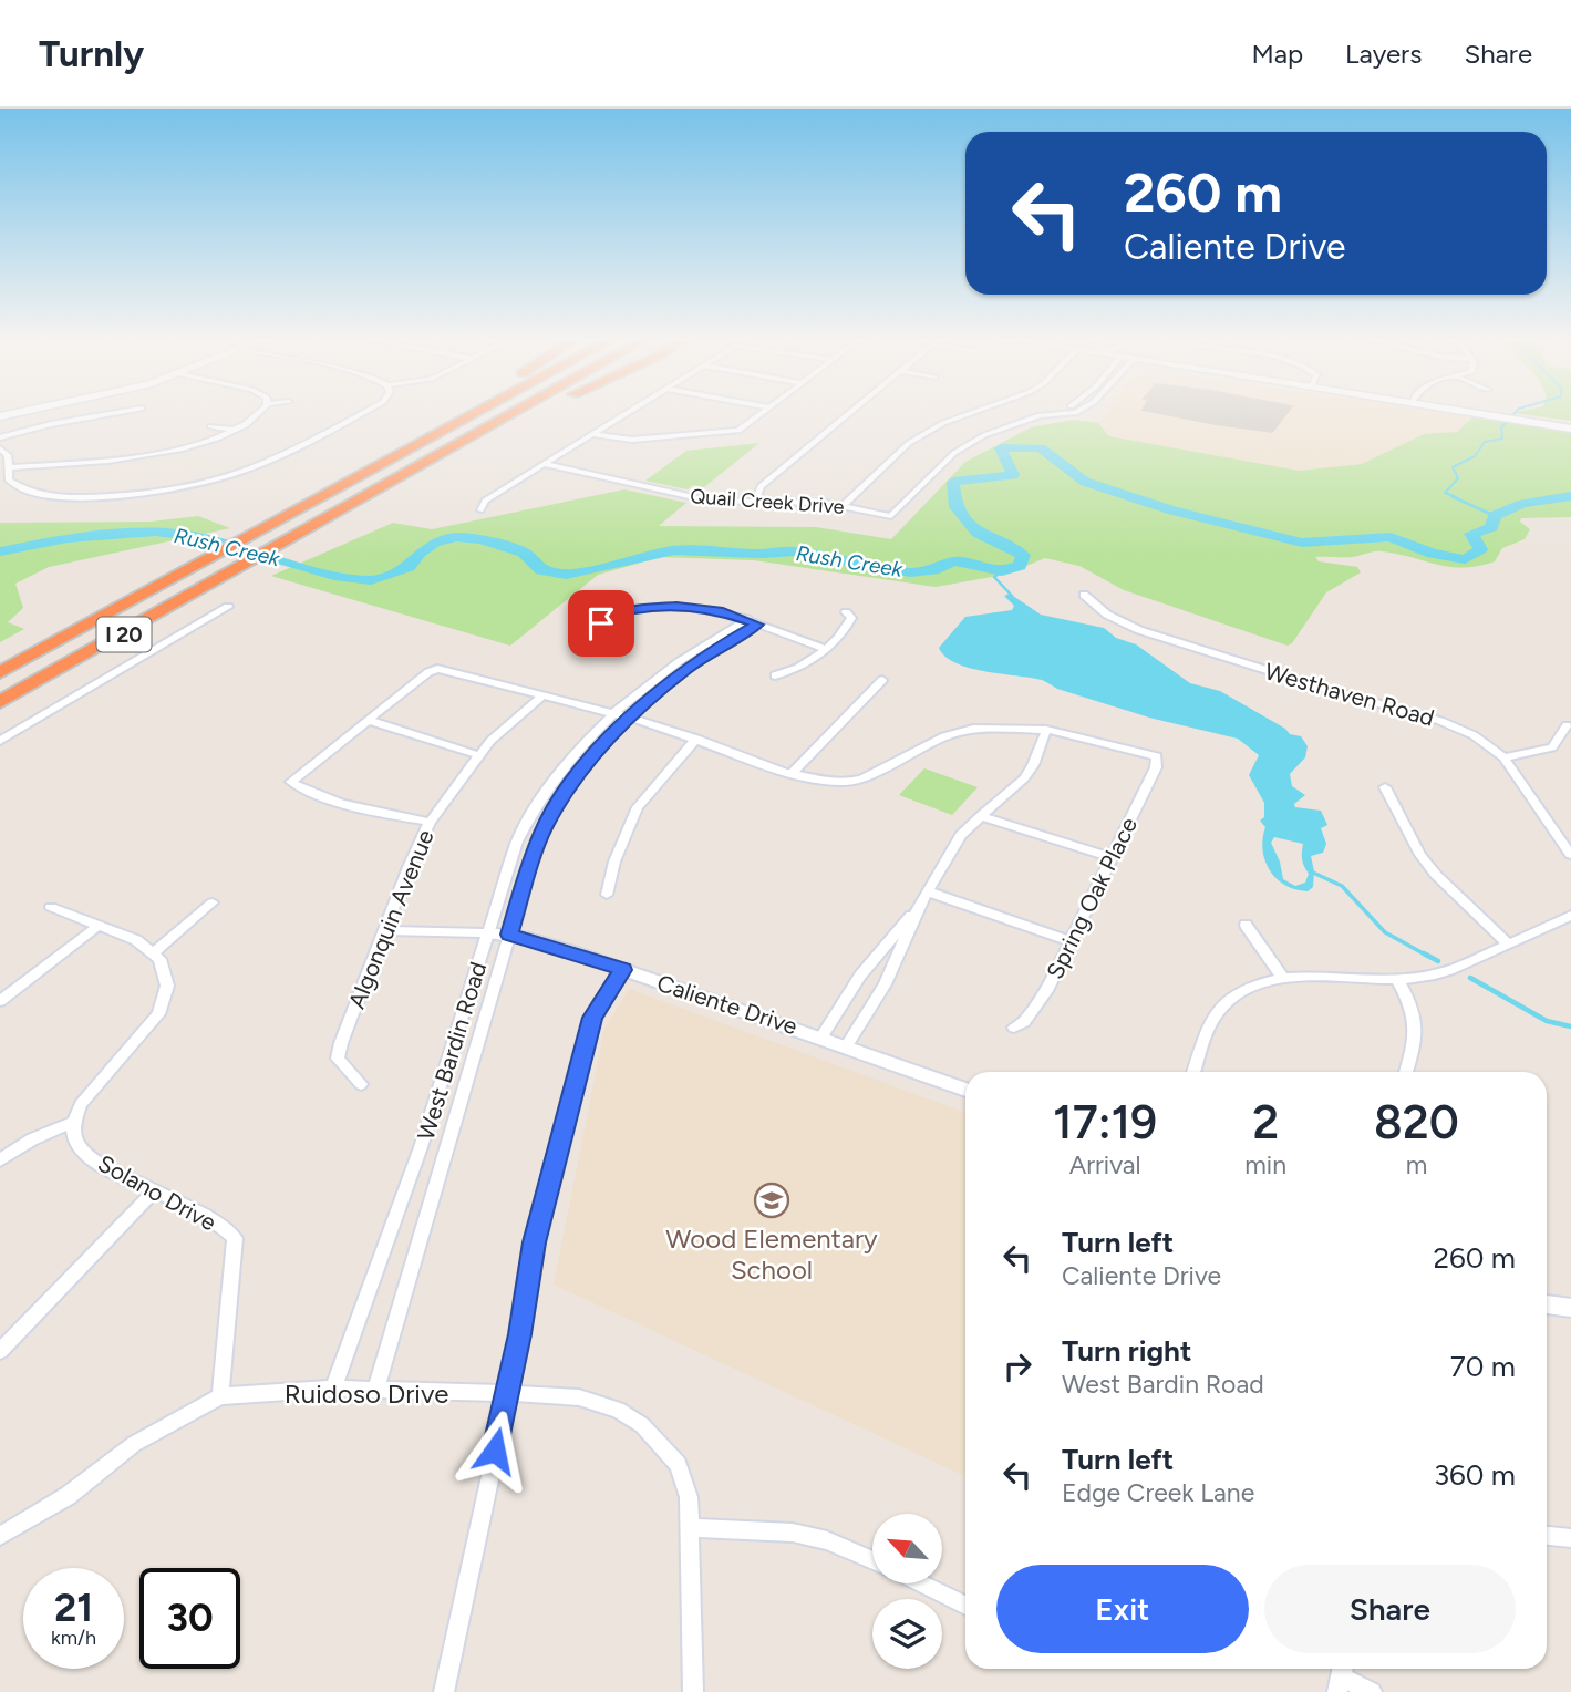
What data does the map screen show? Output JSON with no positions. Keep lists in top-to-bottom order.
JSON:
{
  "streets": {
    "highway": ["I 20"],
    "street": [
      "Quail Creek Drive",
      "Westhaven Road",
      "Spring Oak Place",
      "Algonquin Avenue",
      "Caliente Drive",
      "West Bardin Road",
      "Solano Drive",
      "Ruidoso Drive"
    ]
  },
  "crossings": [
    ["Algonquin Avenue", "Caliente Drive"],
    ["Caliente Drive", "West Bardin Road"],
    ["West Bardin Road", "Ruidoso Drive"],
    ["Solano Drive", "Ruidoso Drive"]
  ],
  "water": ["Rush Creek"],
  "places": {
    "school or university": ["Wood Elementary School"]
  },
  "north": "top left",
  "page": {
    "header": "Turnly",
    "nav": ["Map", "Layers", "Share"],
    "turn": ["260 m", "Caliente Drive"],
    "eta": [
      "17:19",
      "Arrival",
      "2",
      "min",
      "820",
      "m"
    ],
    "list": [
      {
        "name": "Turn left",
        "note": "Caliente Drive",
        "value": "260 m"
      },
      {
        "name": "Turn right",
        "note": "West Bardin Road",
        "value": "70 m"
      },
      {
        "name": "Turn left",
        "note": "Edge Creek Lane",
        "value": "360 m"
      }
    ],
    "buttons": ["Exit", "Share"],
    "speed": "21 km/h",
    "limit": "30"
  }
}
